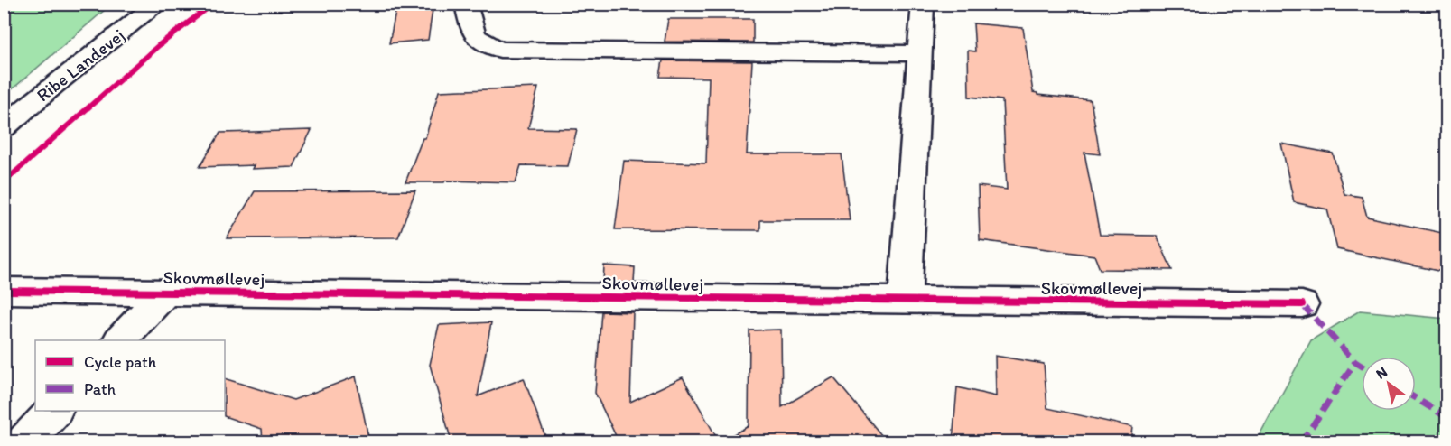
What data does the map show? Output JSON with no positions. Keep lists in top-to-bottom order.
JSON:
{
  "streets": {
    "street": ["Ribe Landevej", "Skovmøllevej"]
  },
  "legend": ["Cycle path", "Path"],
  "north": "top left"
}
